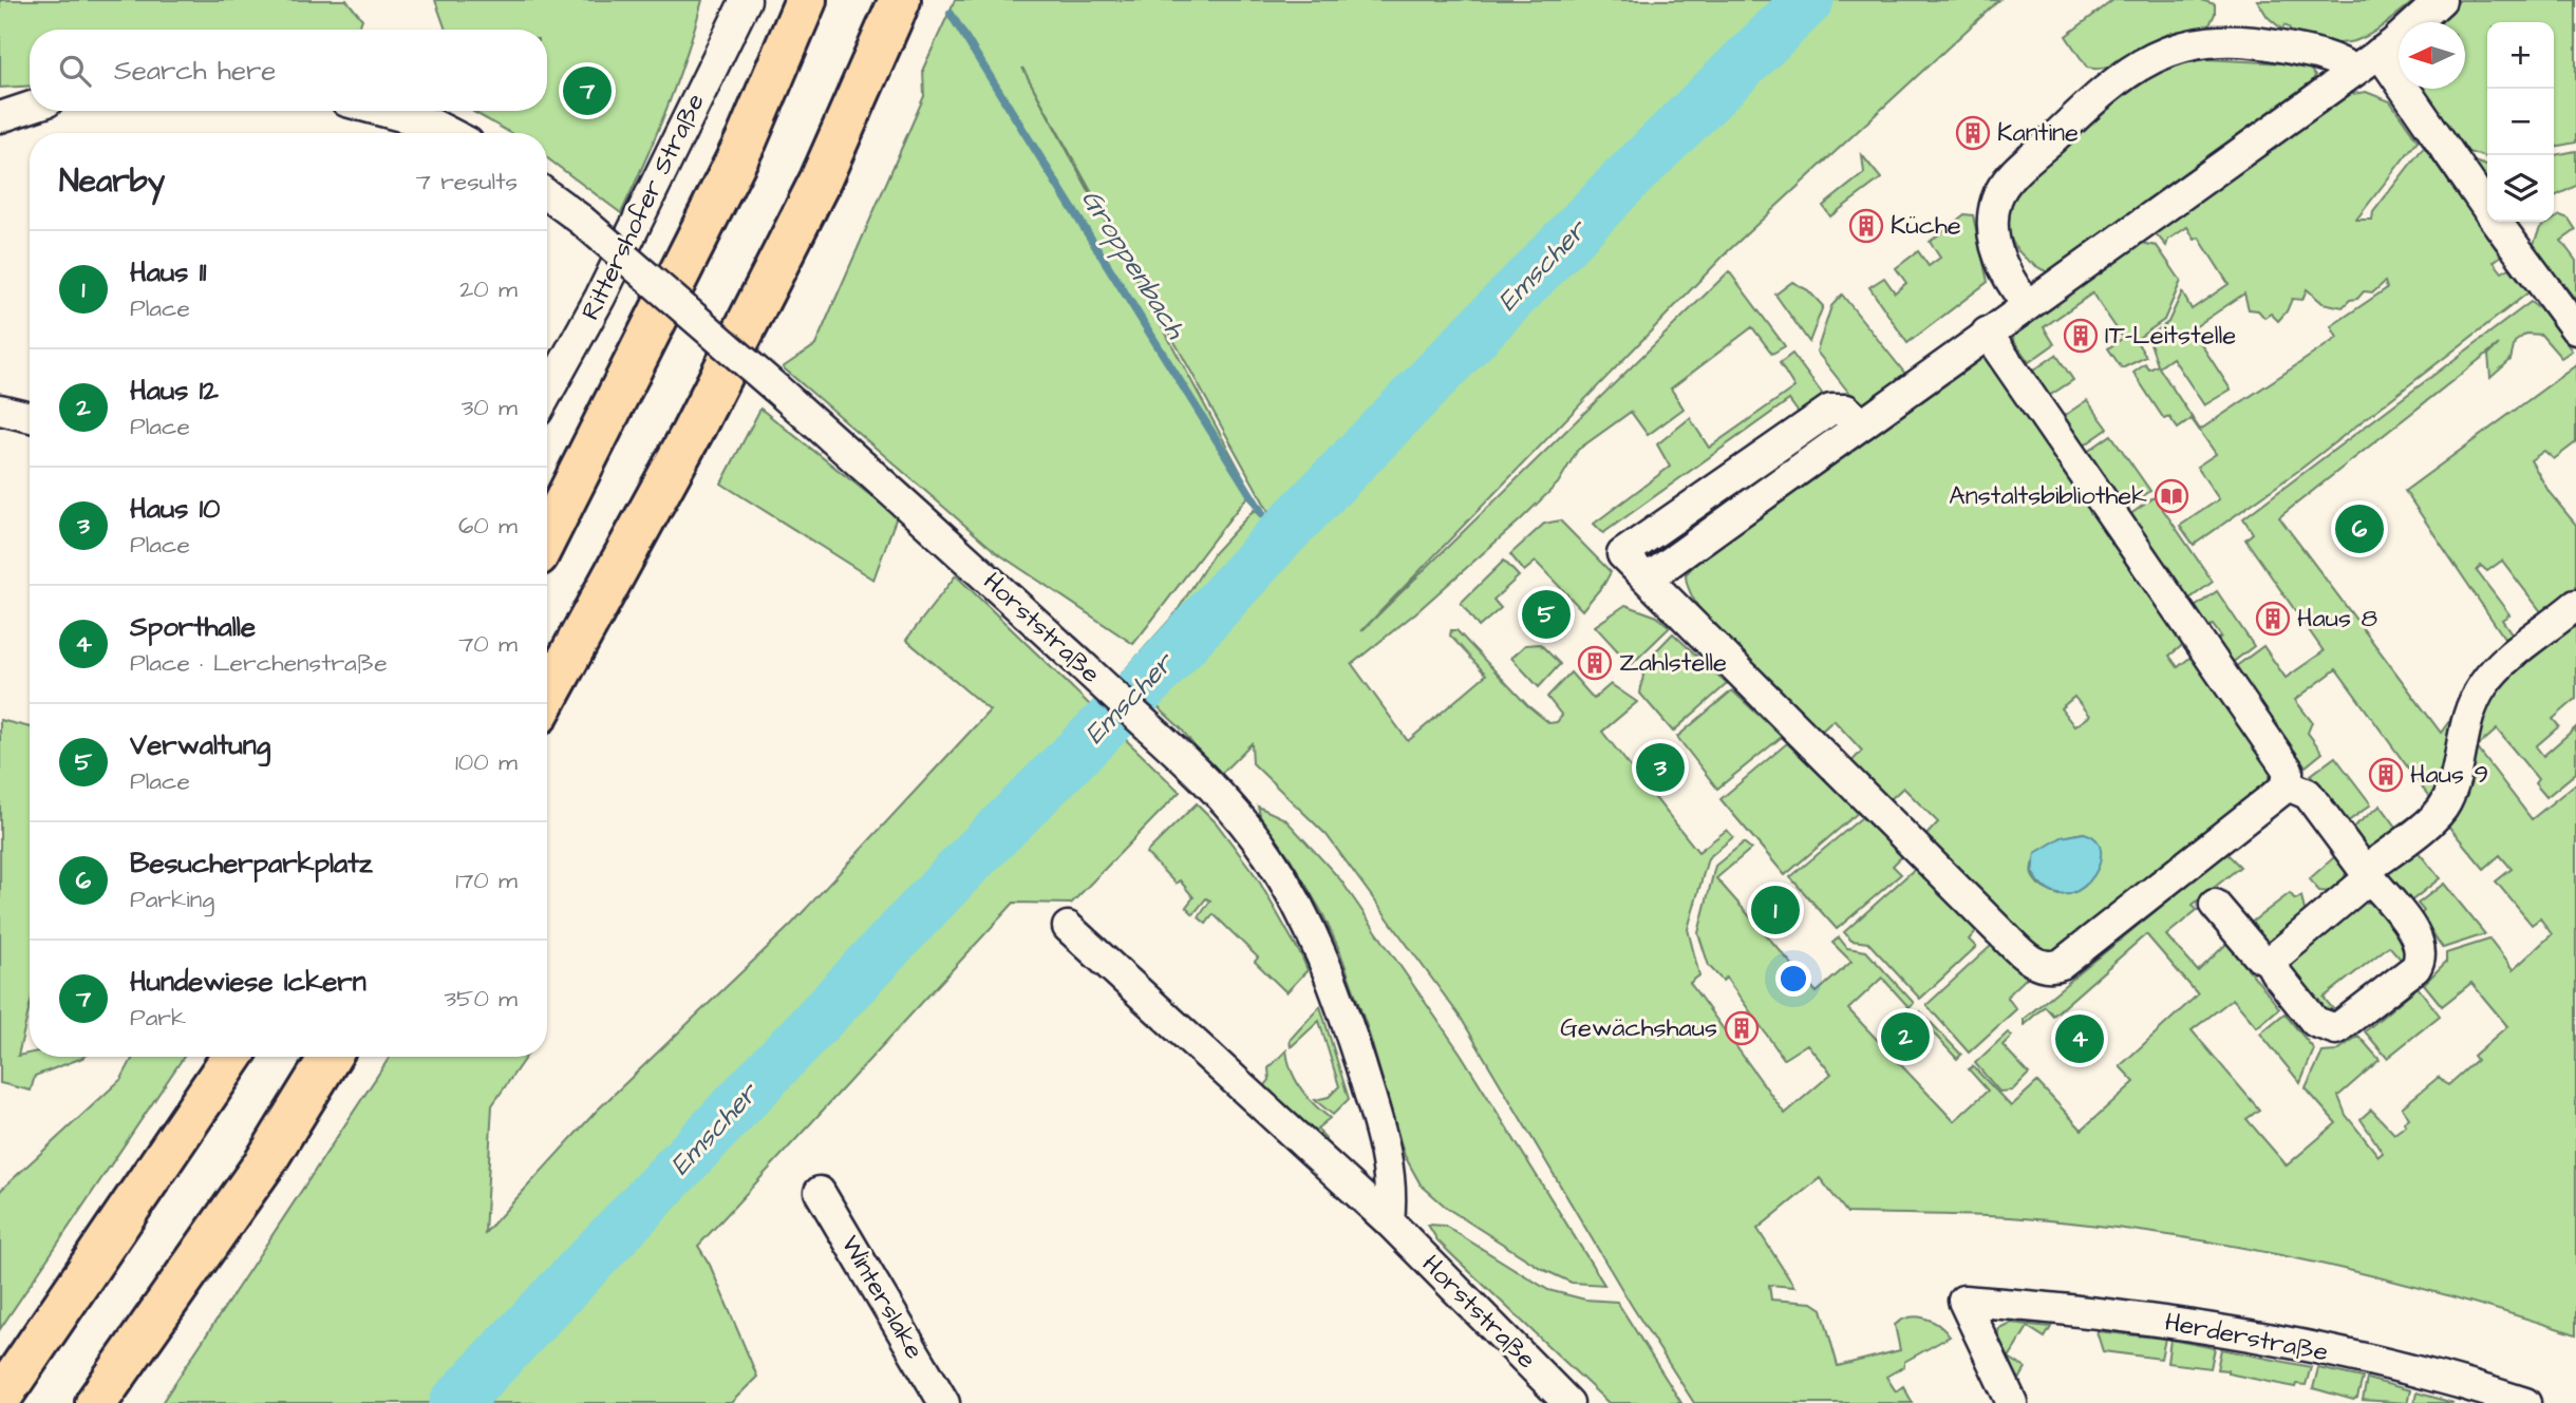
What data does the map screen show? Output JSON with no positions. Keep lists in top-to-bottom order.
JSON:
{
  "streets": {
    "street": [
      "Rittershofer Straße",
      "Horststraße",
      "Winterslake",
      "Herderstraße"
    ]
  },
  "water": ["Groppenbach", "Emscher"],
  "places": {
    "building": [
      "Kantine",
      "Küche",
      "IT-Leitstelle",
      "Haus 8",
      "Zahlstelle",
      "Haus 9",
      "Gewächshaus"
    ],
    "library": ["Anstaltsbibliothek"]
  },
  "north": "left",
  "page": {
    "map_buttons": ["+", "−"],
    "search": "Search here",
    "pins": [
      "7",
      "6",
      "5",
      "3",
      "1",
      "2",
      "4"
    ],
    "heading": ["Nearby", "7 results"],
    "list": [
      {
        "mark": "1",
        "name": "Haus 11",
        "note": "Place",
        "value": "20 m"
      },
      {
        "mark": "2",
        "name": "Haus 12",
        "note": "Place",
        "value": "30 m"
      },
      {
        "mark": "3",
        "name": "Haus 10",
        "note": "Place",
        "value": "60 m"
      },
      {
        "mark": "4",
        "name": "Sporthalle",
        "note": "Place · Lerchenstraße",
        "value": "70 m"
      },
      {
        "mark": "5",
        "name": "Verwaltung",
        "note": "Place",
        "value": "100 m"
      },
      {
        "mark": "6",
        "name": "Besucherparkplatz",
        "note": "Parking",
        "value": "170 m"
      },
      {
        "mark": "7",
        "name": "Hundewiese Ickern",
        "note": "Park",
        "value": "350 m"
      }
    ]
  }
}
